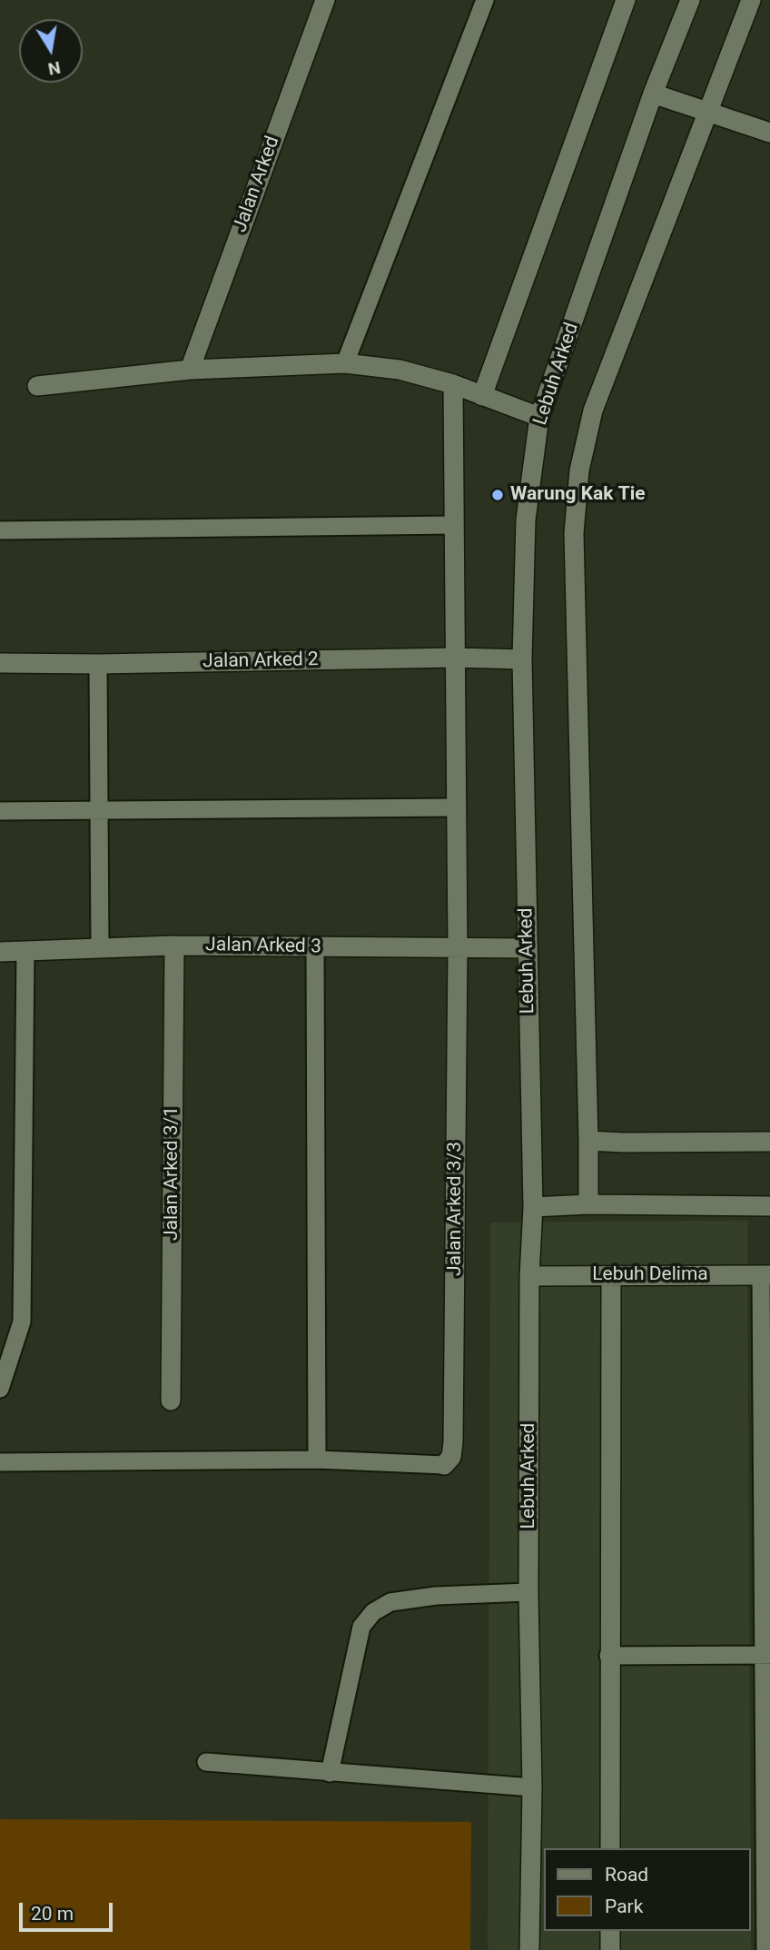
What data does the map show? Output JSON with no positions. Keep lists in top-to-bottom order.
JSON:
{
  "streets": {
    "street": [
      "Jalan Arked",
      "Lebuh Arked",
      "Jalan Arked 2",
      "Jalan Arked 3",
      "Jalan Arked 3/1",
      "Jalan Arked 3/3",
      "Lebuh Delima"
    ]
  },
  "crossings": [
    ["Lebuh Arked", "Jalan Arked 2"],
    ["Lebuh Arked", "Jalan Arked 3"],
    ["Lebuh Arked", "Lebuh Delima"],
    ["Jalan Arked 2", "Jalan Arked 3/3"],
    ["Jalan Arked 3", "Jalan Arked 3/1"],
    ["Jalan Arked 3", "Jalan Arked 3/3"]
  ],
  "places": ["Warung Kak Tie"],
  "legend": ["Road", "Park"],
  "scale_bar": "20 m",
  "north": "bottom"
}
